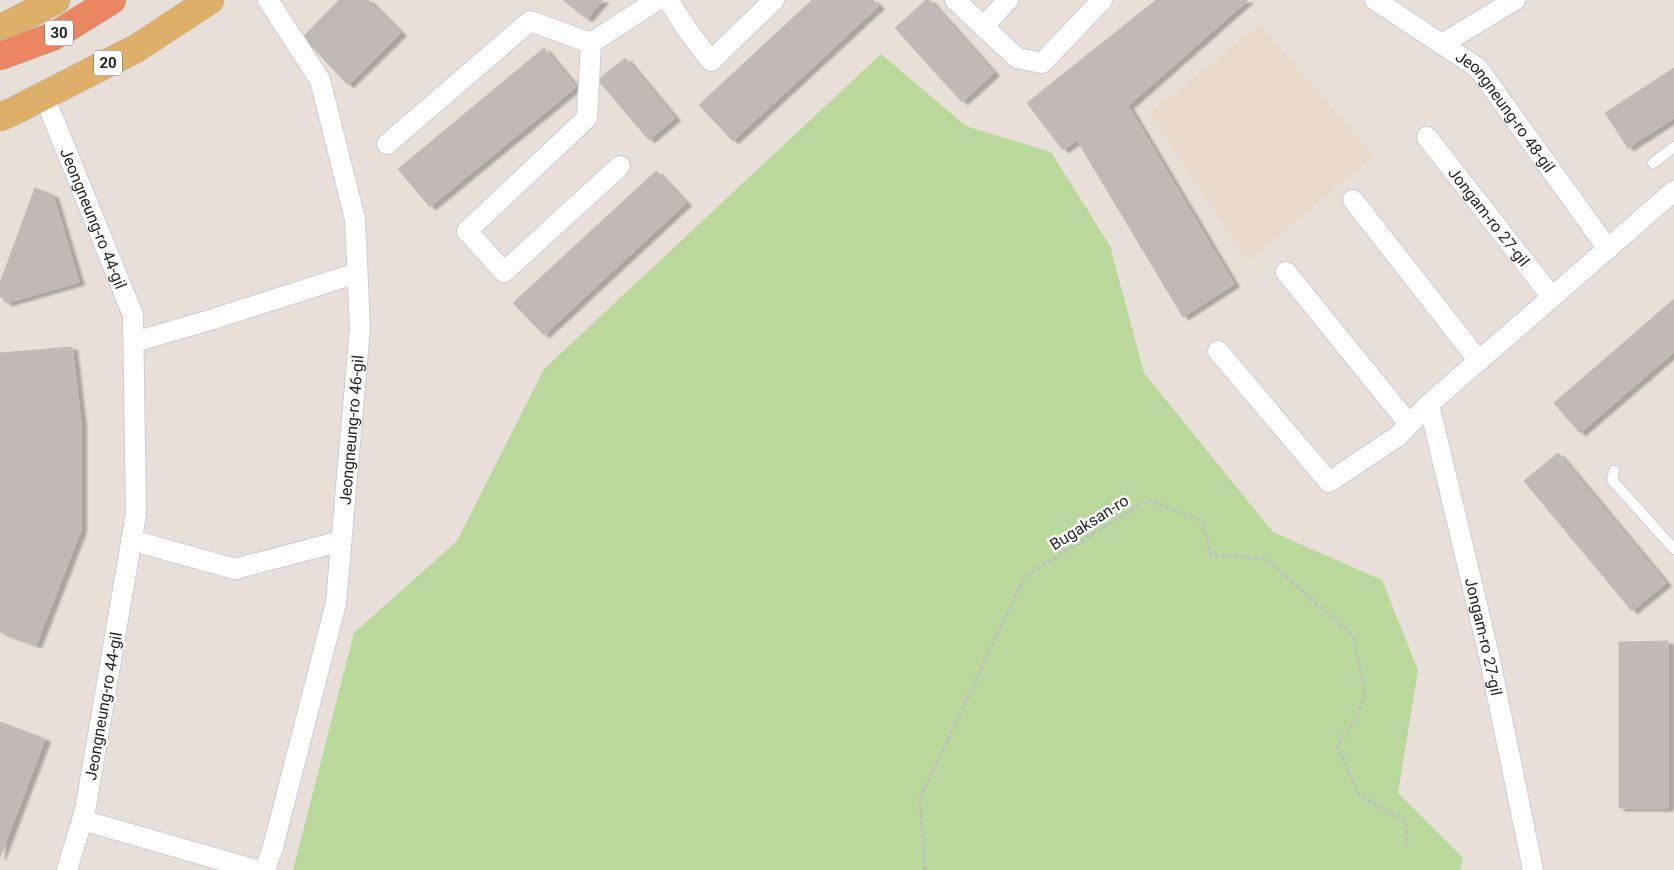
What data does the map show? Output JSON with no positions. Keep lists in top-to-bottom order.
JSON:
{
  "streets": {
    "highway": ["30"],
    "main road": ["20"],
    "street": [
      "Jeongneung-ro 48-gil",
      "Jongam-ro 27-gil",
      "Jeongneung-ro 44-gil",
      "Jeongneung-ro 46-gil"
    ],
    "path": ["Bugaksan-ro"]
  },
  "crossings": [
    ["20", "Jeongneung-ro 44-gil"]
  ]
}
